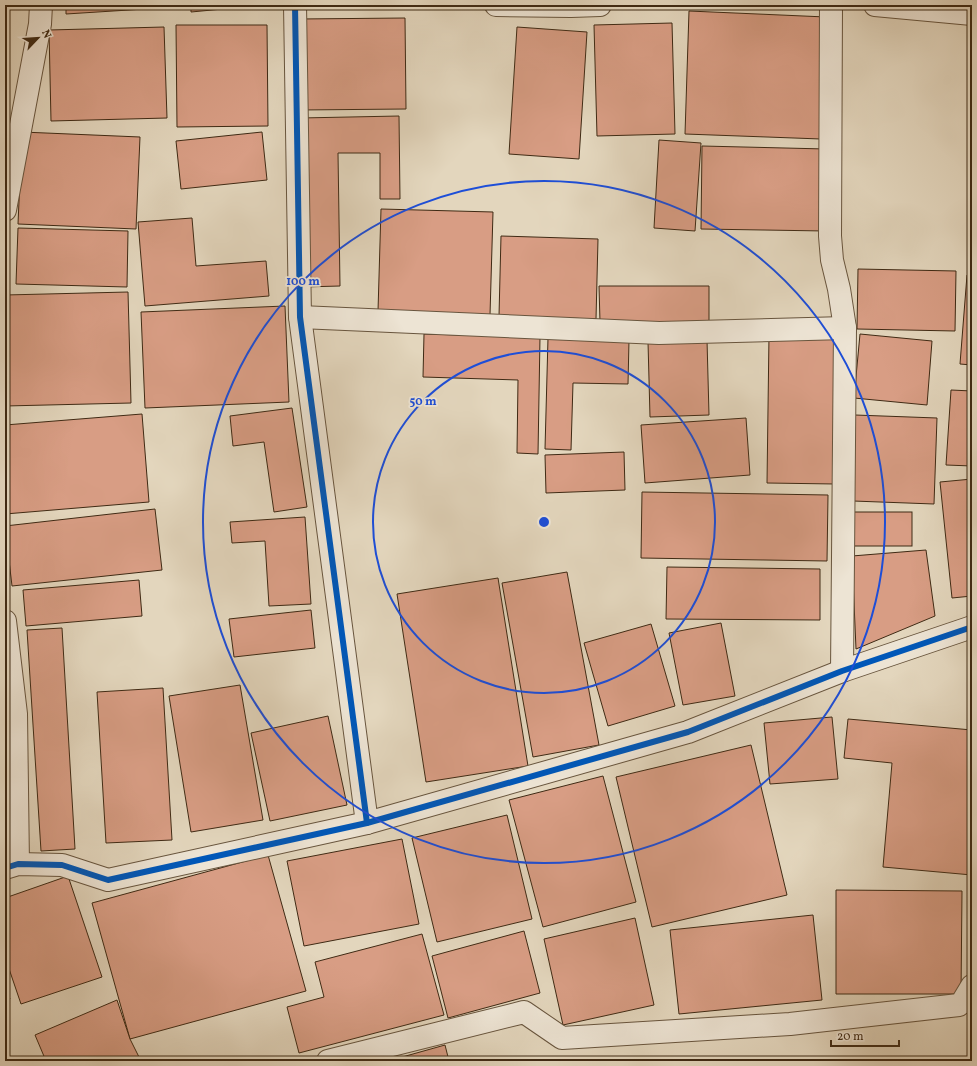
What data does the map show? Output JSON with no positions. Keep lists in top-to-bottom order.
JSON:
{
  "scale_bar": "20 m",
  "north": "top right",
  "rings": ["100 m", "50 m"]
}
